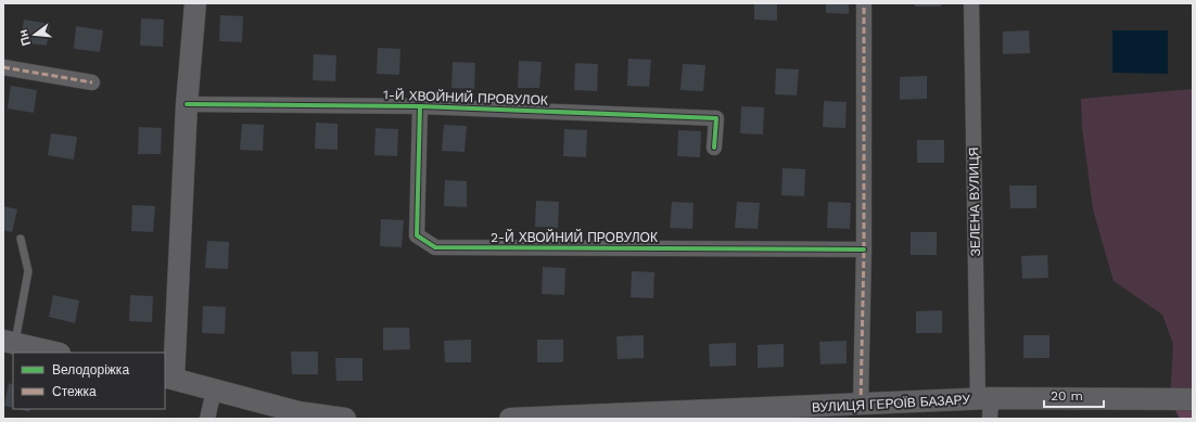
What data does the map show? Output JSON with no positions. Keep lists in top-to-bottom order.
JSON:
{
  "streets": {
    "main road": ["ВУЛИЦЯ ГЕРОЇВ БАЗАРУ"],
    "street": ["1-Й ХВОЙНИЙ ПРОВУЛОК", "ЗЕЛЕНА ВУЛИЦЯ", "2-Й ХВОЙНИЙ ПРОВУЛОК"]
  },
  "crossings": [
    ["1-Й ХВОЙНИЙ ПРОВУЛОК", "2-Й ХВОЙНИЙ ПРОВУЛОК"],
    ["ЗЕЛЕНА ВУЛИЦЯ", "ВУЛИЦЯ ГЕРОЇВ БАЗАРУ"]
  ],
  "legend": ["Велодоріжка", "Стежка"],
  "scale_bar": "20 m",
  "north": "left"
}
